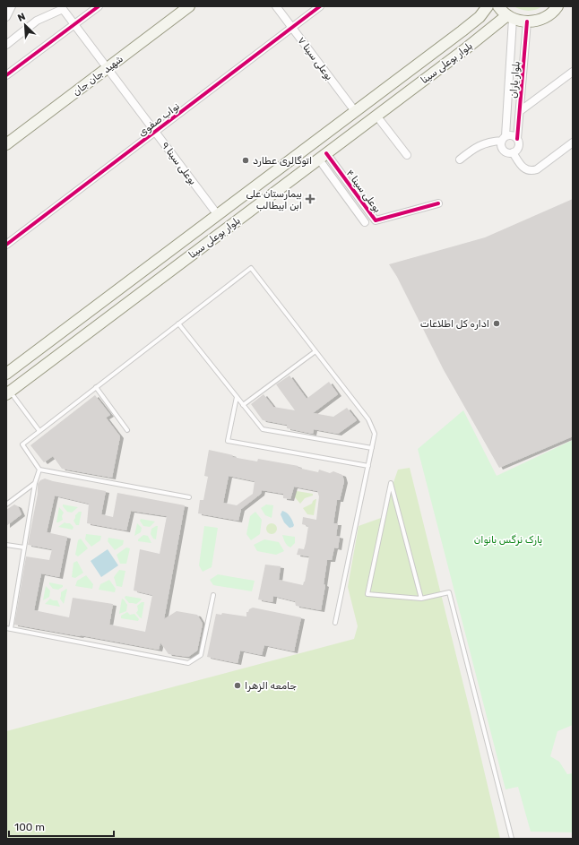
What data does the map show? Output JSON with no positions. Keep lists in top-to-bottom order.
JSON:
{
  "streets": {
    "main road": ["بلوار بوعلی سینا", "شهید جان جان"],
    "street": [
      "بوعلی سینا ۷",
      "بلوار یاران",
      "نواب صفوی",
      "بوعلی سینا ۹",
      "بوعلی سینا ۴"
    ]
  },
  "crossings": [
    ["بوعلی سینا ۷", "بلوار بوعلی سینا"],
    ["بوعلی سینا ۷", "نواب صفوی"],
    ["بلوار بوعلی سینا", "بلوار یاران"],
    ["بلوار بوعلی سینا", "بوعلی سینا ۹"],
    ["بلوار بوعلی سینا", "بوعلی سینا ۴"],
    ["شهید جان جان", "بوعلی سینا ۹"],
    ["نواب صفوی", "بوعلی سینا ۹"]
  ],
  "parks": ["پارک نرگس بانوان"],
  "places": {
    "other": ["اتوگالری عطارد", "اداره کل اطلاعات", "جامعه الزهرا"],
    "health": ["بیمارستان علی ابن ابیطالب"]
  },
  "scale_bar": "100 m",
  "north": "top left"
}
